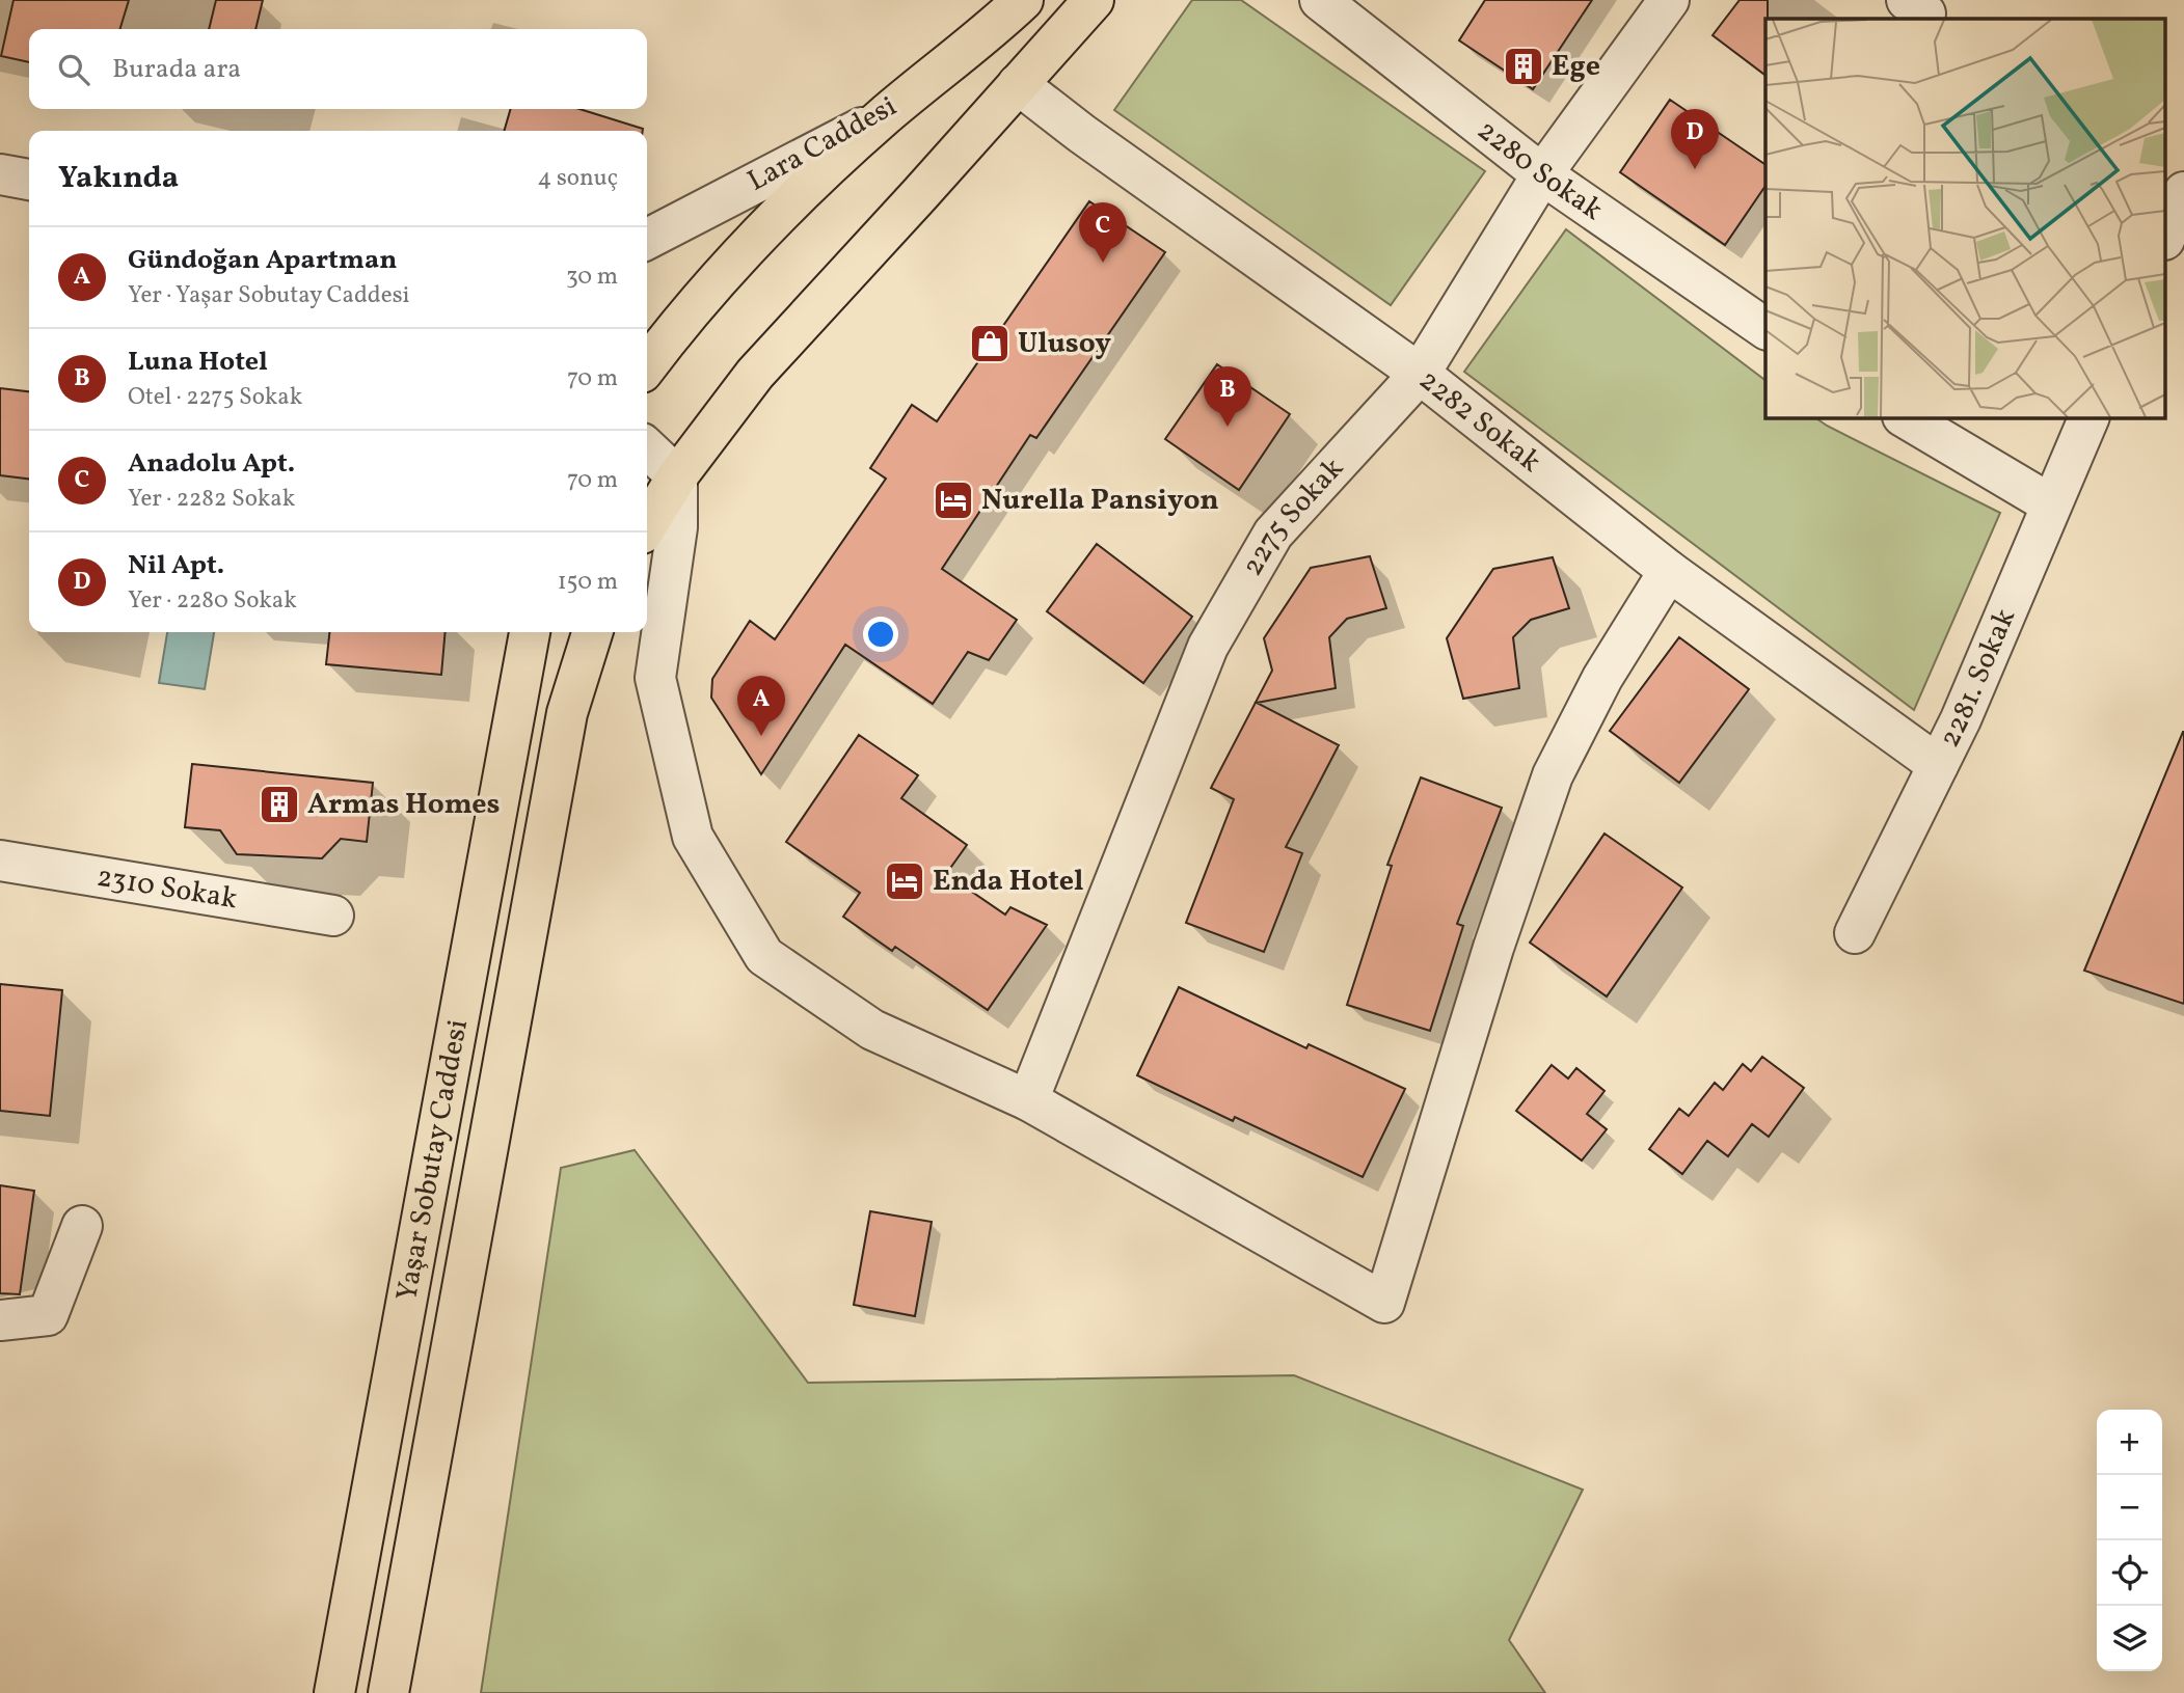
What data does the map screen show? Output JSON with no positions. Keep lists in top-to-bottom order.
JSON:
{
  "streets": {
    "main road": ["Lara Caddesi", "Yaşar Sobutay Caddesi"],
    "street": [
      "2280 Sokak",
      "2282 Sokak",
      "2275 Sokak",
      "2281. Sokak",
      "2310 Sokak"
    ]
  },
  "crossings": [
    ["2280 Sokak", "2275 Sokak"],
    ["2282 Sokak", "2275 Sokak"],
    ["2282 Sokak", "2281. Sokak"]
  ],
  "places": {
    "building": ["Ege", "Armas Homes"],
    "shop": ["Ulusoy"],
    "hotel": ["Nurella Pansiyon", "Enda Hotel"]
  },
  "page": {
    "search": "Burada ara",
    "pins": [
      "D",
      "C",
      "B",
      "A"
    ],
    "heading": ["Yakında", "4 sonuç"],
    "list": [
      {
        "mark": "A",
        "name": "Gündoğan Apartman",
        "note": "Yer · Yaşar Sobutay Caddesi",
        "value": "30 m"
      },
      {
        "mark": "B",
        "name": "Luna Hotel",
        "note": "Otel · 2275 Sokak",
        "value": "70 m"
      },
      {
        "mark": "C",
        "name": "Anadolu Apt.",
        "note": "Yer · 2282 Sokak",
        "value": "70 m"
      },
      {
        "mark": "D",
        "name": "Nil Apt.",
        "note": "Yer · 2280 Sokak",
        "value": "150 m"
      }
    ],
    "map_buttons": ["+", "−"]
  }
}
